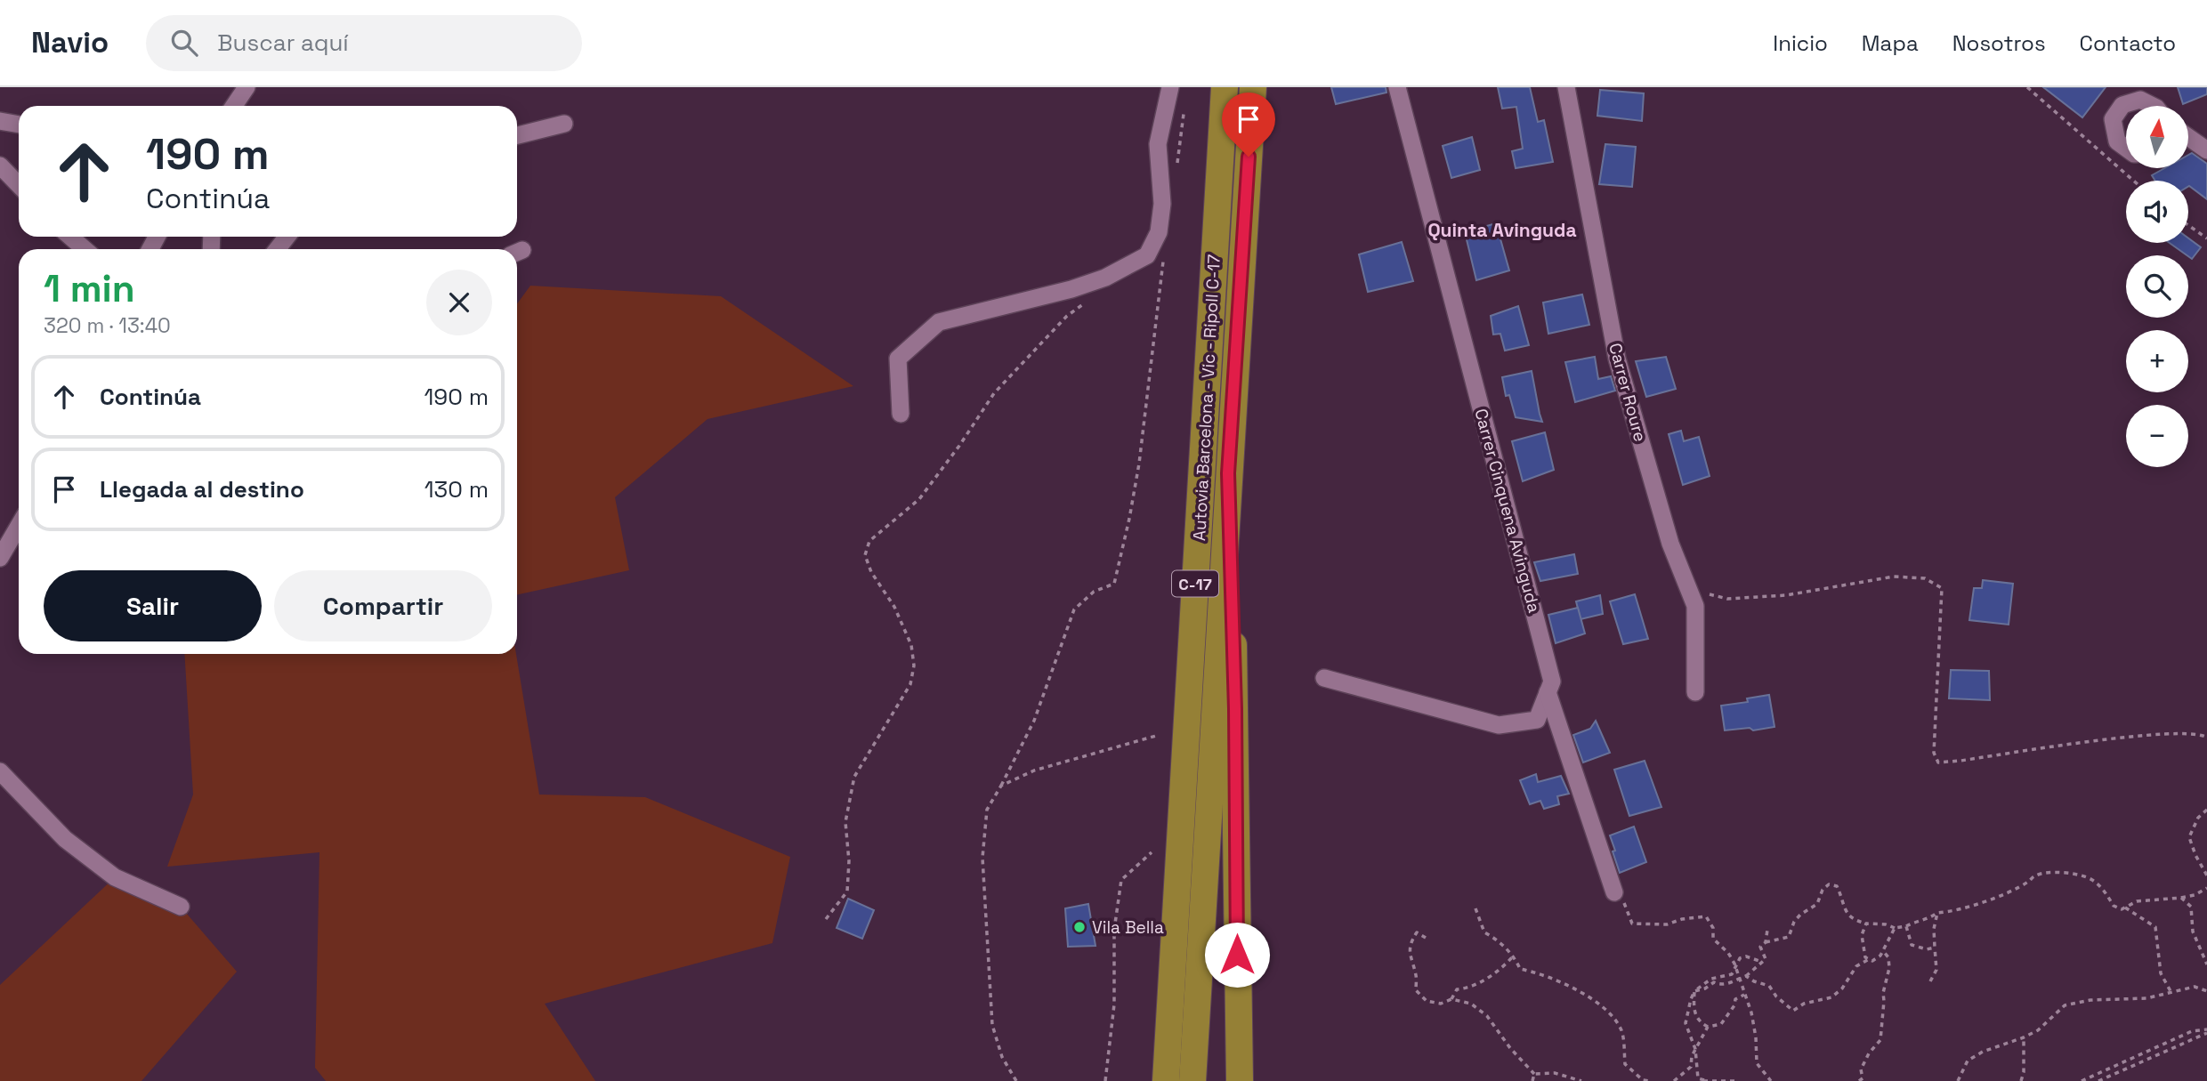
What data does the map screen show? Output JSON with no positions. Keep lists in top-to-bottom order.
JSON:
{
  "streets": {
    "highway": ["Autovia Barcelona - Vic - Ripoll C-17", "C-17"],
    "street": ["Carrer Roure", "Carrer Cinquena Avinguda"]
  },
  "districts": ["Quinta Avinguda"],
  "places": ["Vila Bella"],
  "north": "top",
  "page": {
    "header": "Navio",
    "search": "Buscar aquí",
    "nav": [
      "Inicio",
      "Mapa",
      "Nosotros",
      "Contacto"
    ],
    "map_buttons": ["+", "−"],
    "turn": ["190 m", "Continúa"],
    "heading": ["1 min", "320 m · 13:40"],
    "list": [
      {
        "name": "Continúa",
        "value": "190 m"
      },
      {
        "name": "Llegada al destino",
        "value": "130 m"
      }
    ],
    "buttons": ["Salir", "Compartir"]
  }
}
